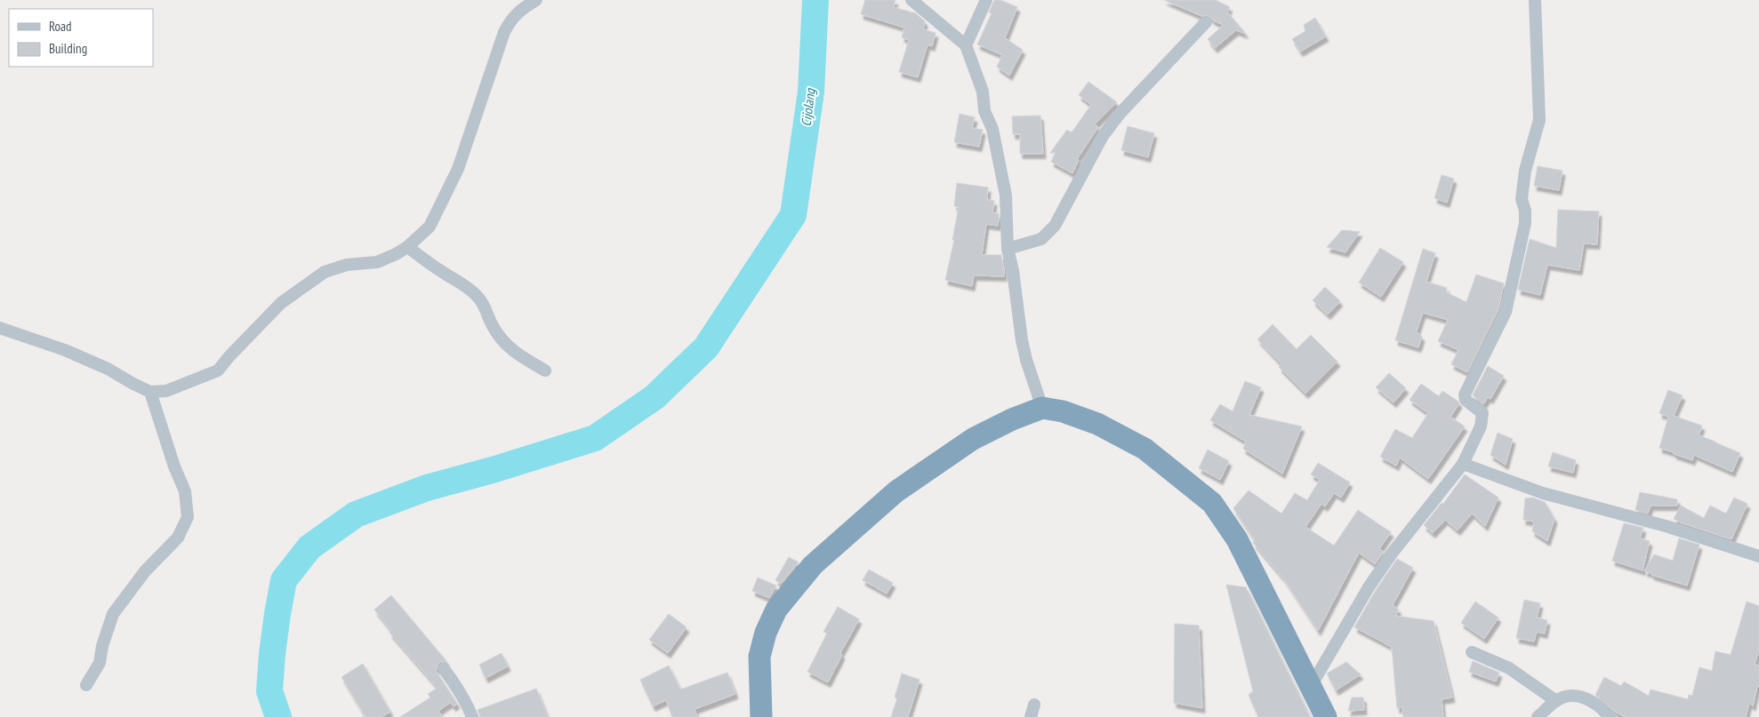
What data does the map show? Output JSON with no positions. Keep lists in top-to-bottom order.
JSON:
{
  "water": ["Cijolang"],
  "legend": ["Road", "Building"]
}
